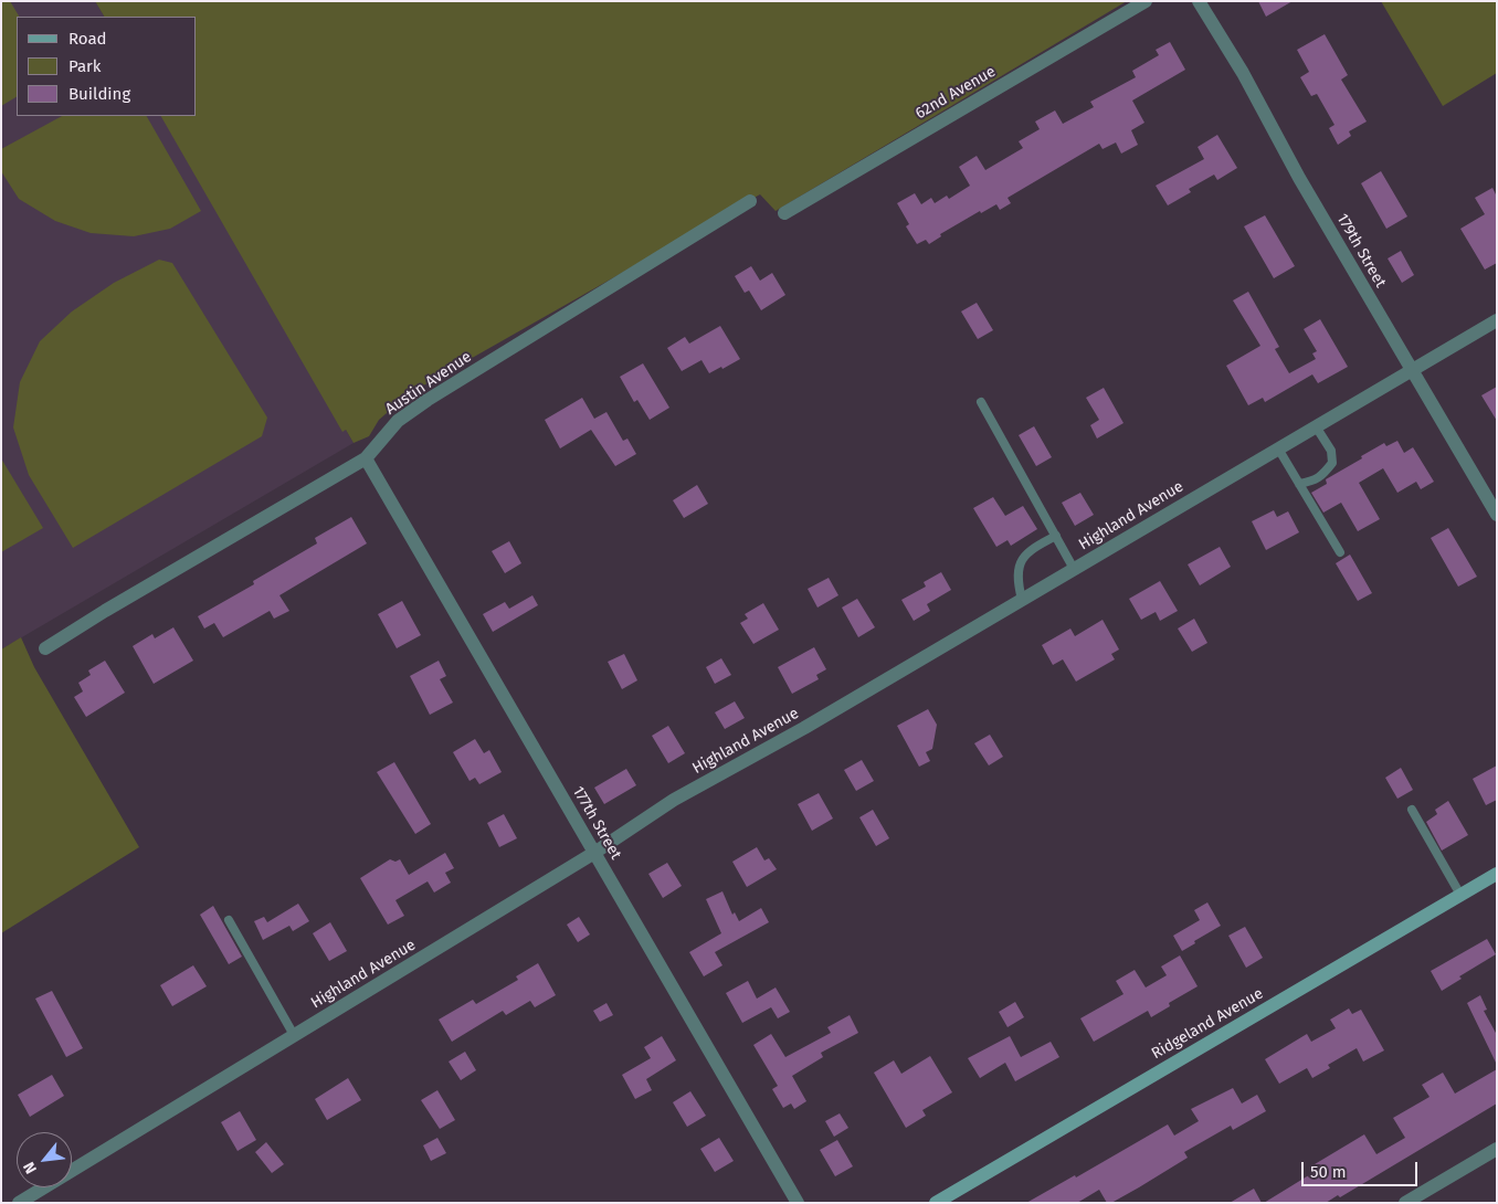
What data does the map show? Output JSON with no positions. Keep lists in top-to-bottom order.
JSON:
{
  "streets": {
    "street": [
      "62nd Avenue",
      "179th Street",
      "Austin Avenue",
      "Highland Avenue",
      "177th Street",
      "Ridgeland Avenue"
    ]
  },
  "crossings": [
    ["179th Street", "Highland Avenue"],
    ["Austin Avenue", "177th Street"],
    ["Highland Avenue", "177th Street"]
  ],
  "legend": ["Road", "Park", "Building"],
  "scale_bar": "50 m",
  "north": "bottom left"
}
